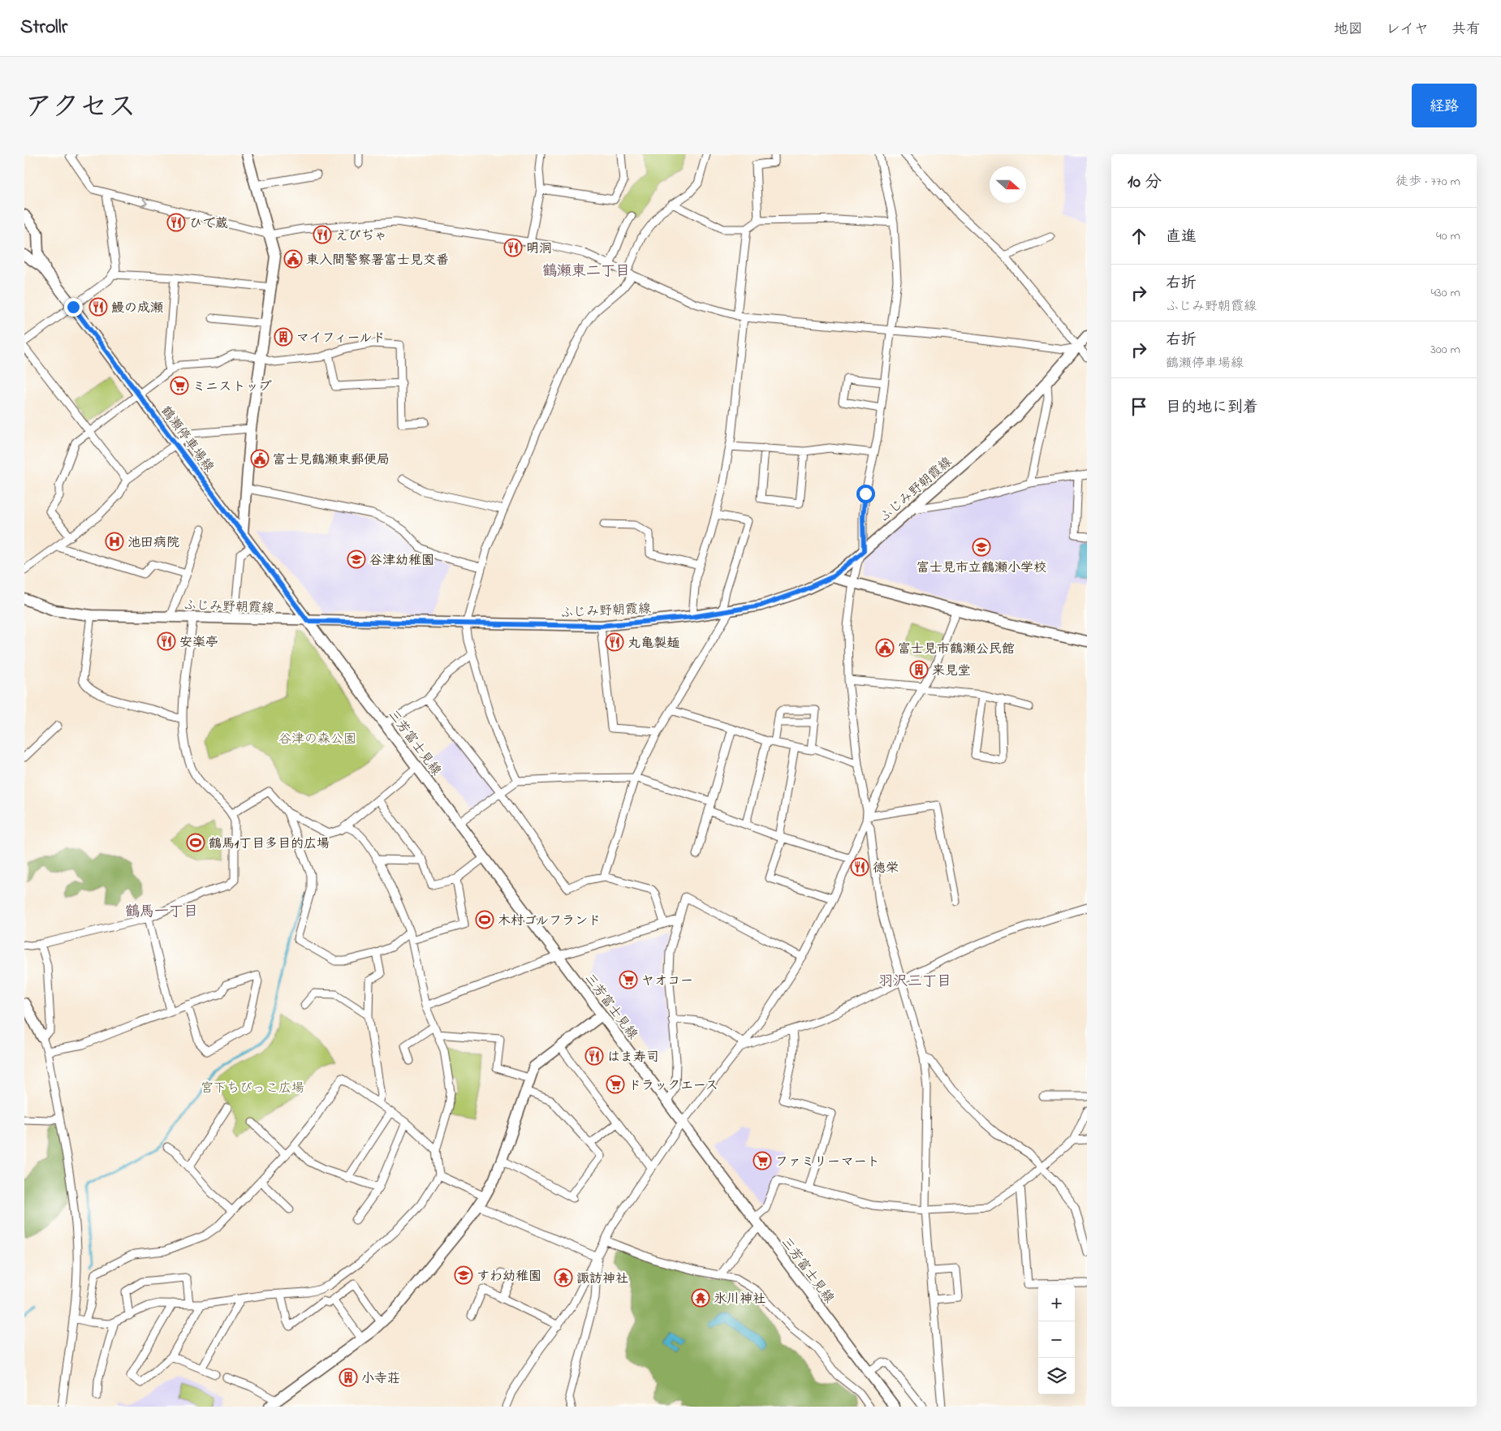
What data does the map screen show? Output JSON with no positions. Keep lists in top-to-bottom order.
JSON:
{
  "streets": {
    "main road": ["鶴瀬停車場線", "ふじみ野朝霞線", "三芳富士見線"]
  },
  "crossings": [
    ["鶴瀬停車場線", "ふじみ野朝霞線"],
    ["鶴瀬停車場線", "三芳富士見線"],
    ["ふじみ野朝霞線", "三芳富士見線"]
  ],
  "districts": ["鶴瀬東二丁目", "鶴馬一丁目", "羽沢三丁目"],
  "parks": ["谷津の森公園", "宮下ちびっこ広場"],
  "places": {
    "restaurant": [
      "ひで蔵",
      "えびぢゃ",
      "明洞",
      "鰻の成瀬",
      "安楽亭",
      "丸亀製麺",
      "徳栄",
      "はま寿司"
    ],
    "public building": ["東入間警察署富士見交番", "富士見鶴瀬東郵便局", "富士見市鶴瀬公民館"],
    "building": ["マイフィールド", "来見堂", "小寺荘"],
    "supermarket": [
      "ミニストップ",
      "ヤオコー",
      "ドラックエース",
      "ファミリーマート"
    ],
    "hospital": ["池田病院"],
    "school or university": ["富士見市立鶴瀬小学校", "谷津幼稚園", "すわ幼稚園"],
    "sports": ["鶴馬1丁目多目的広場", "木村ゴルフランド"],
    "temple": ["諏訪神社", "氷川神社"]
  },
  "north": "right",
  "page": {
    "header": "Strollr",
    "nav": ["地図", "レイヤ", "共有"],
    "title": "アクセス",
    "buttons": "経路",
    "heading": ["10 分", "徒歩 · 770 m"],
    "list": [
      ["直進", "40 m"],
      ["右折", "ふじみ野朝霞線", "430 m"],
      ["右折", "鶴瀬停車場線", "300 m"],
      "目的地に到着"
    ],
    "map_buttons": ["+", "−"]
  }
}
